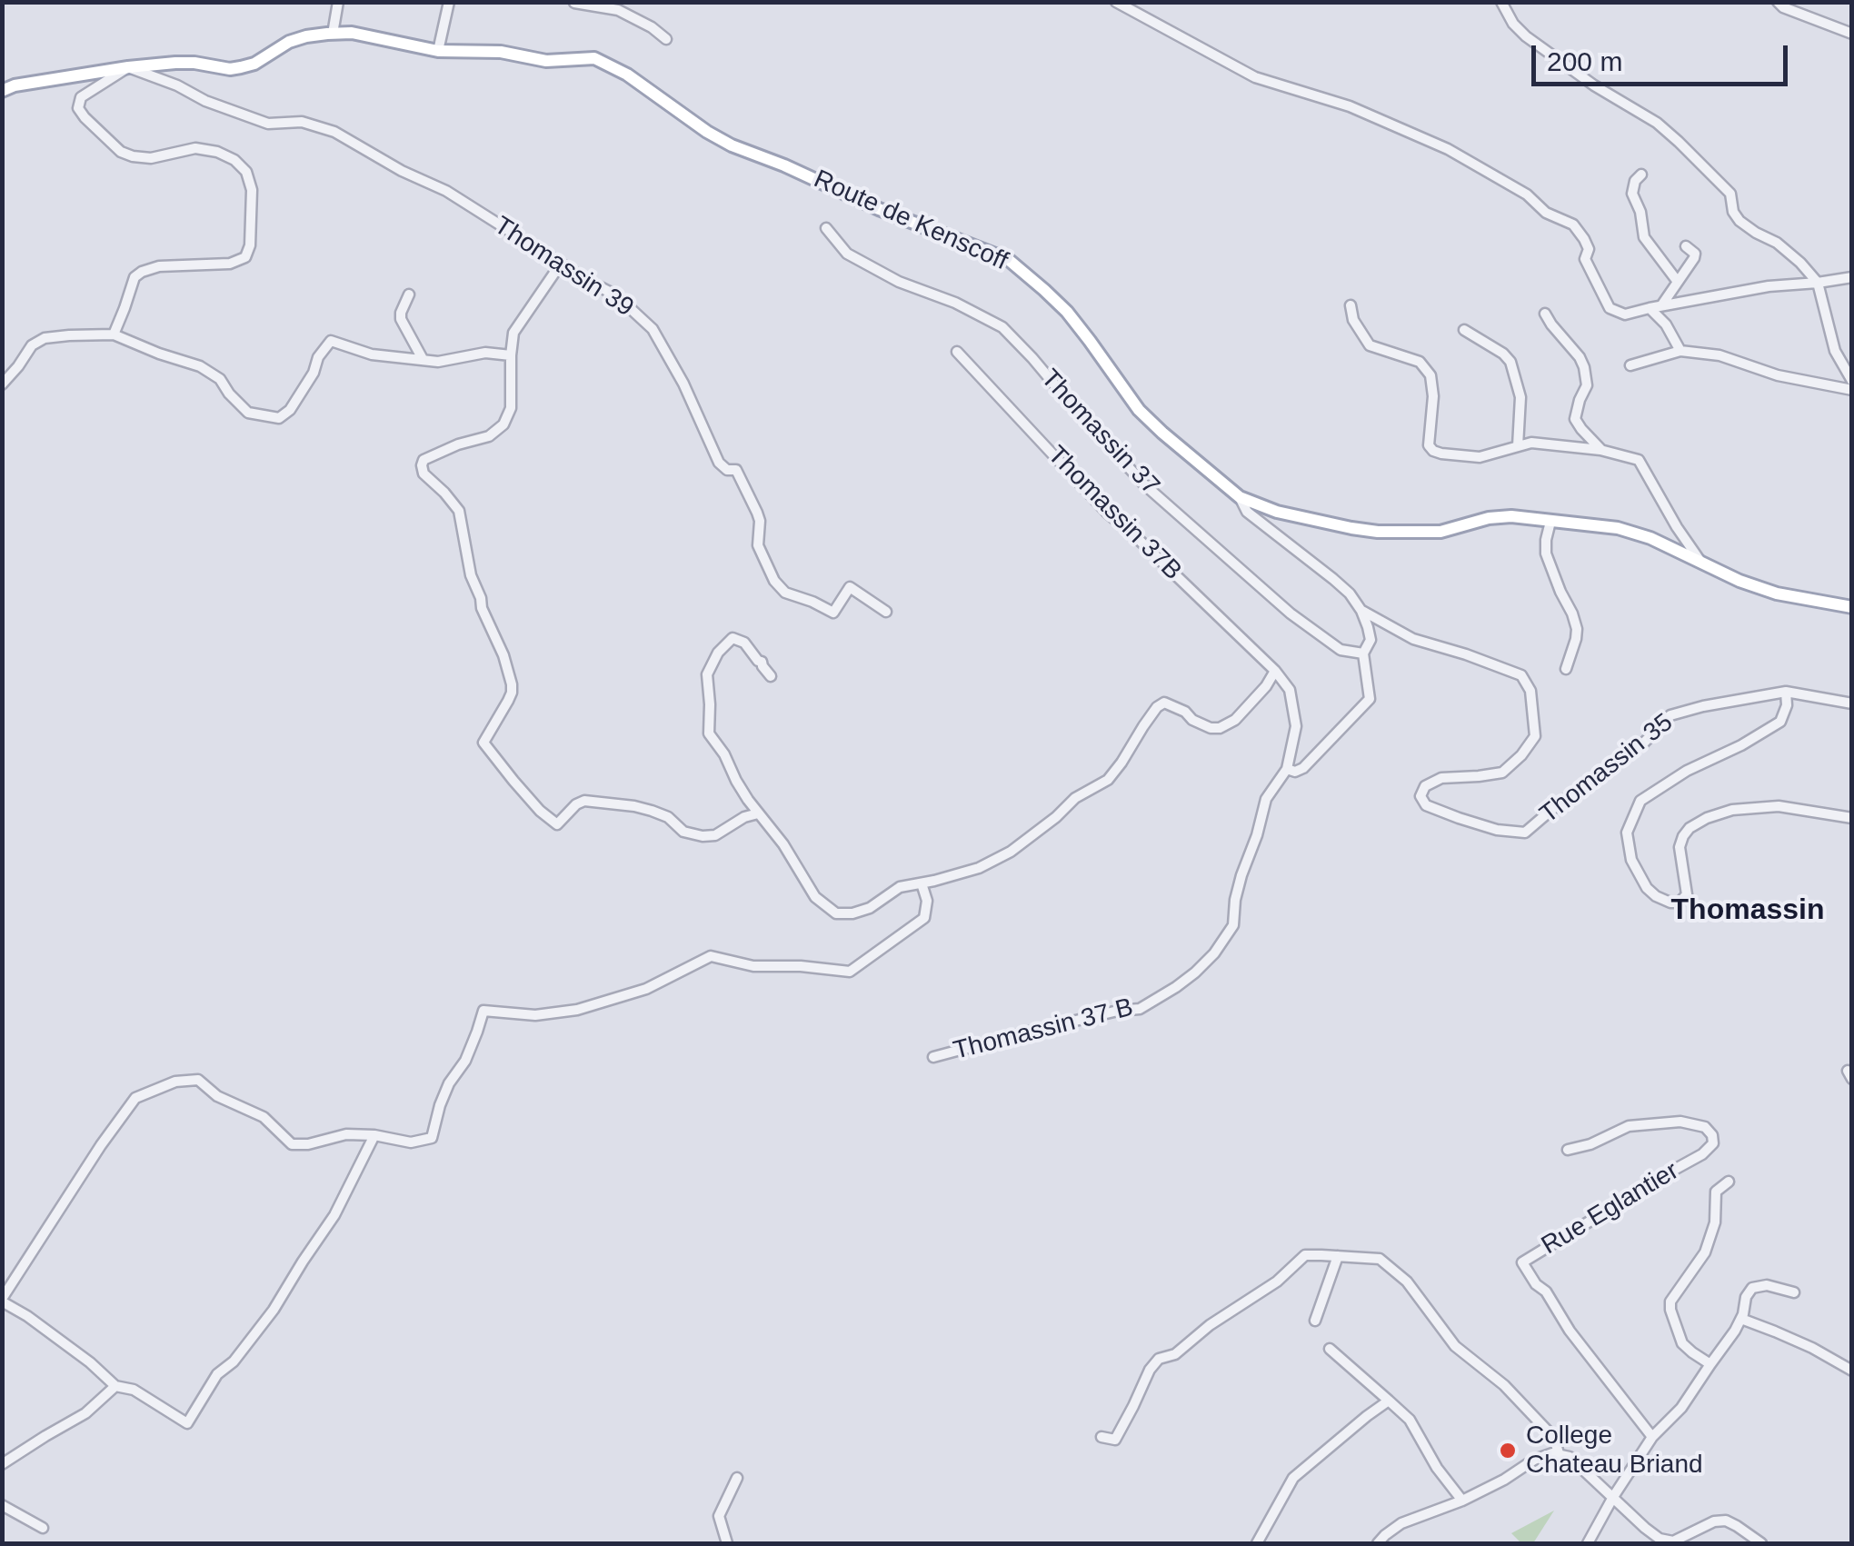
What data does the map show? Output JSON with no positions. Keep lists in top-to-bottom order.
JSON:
{
  "streets": {
    "main road": ["Route de Kenscoff"],
    "street": [
      "Thomassin 39",
      "Thomassin 37",
      "Thomassin 37B",
      "Thomassin 35",
      "Thomassin 37 B",
      "Rue Eglantier"
    ]
  },
  "crossings": [
    ["Route de Kenscoff", "Thomassin 39"],
    ["Thomassin 37", "Thomassin 37 B"],
    ["Thomassin 35", "Thomassin 37 B"]
  ],
  "districts": ["Thomassin"],
  "places": ["College Chateau Briand"],
  "scale_bar": "200 m"
}
